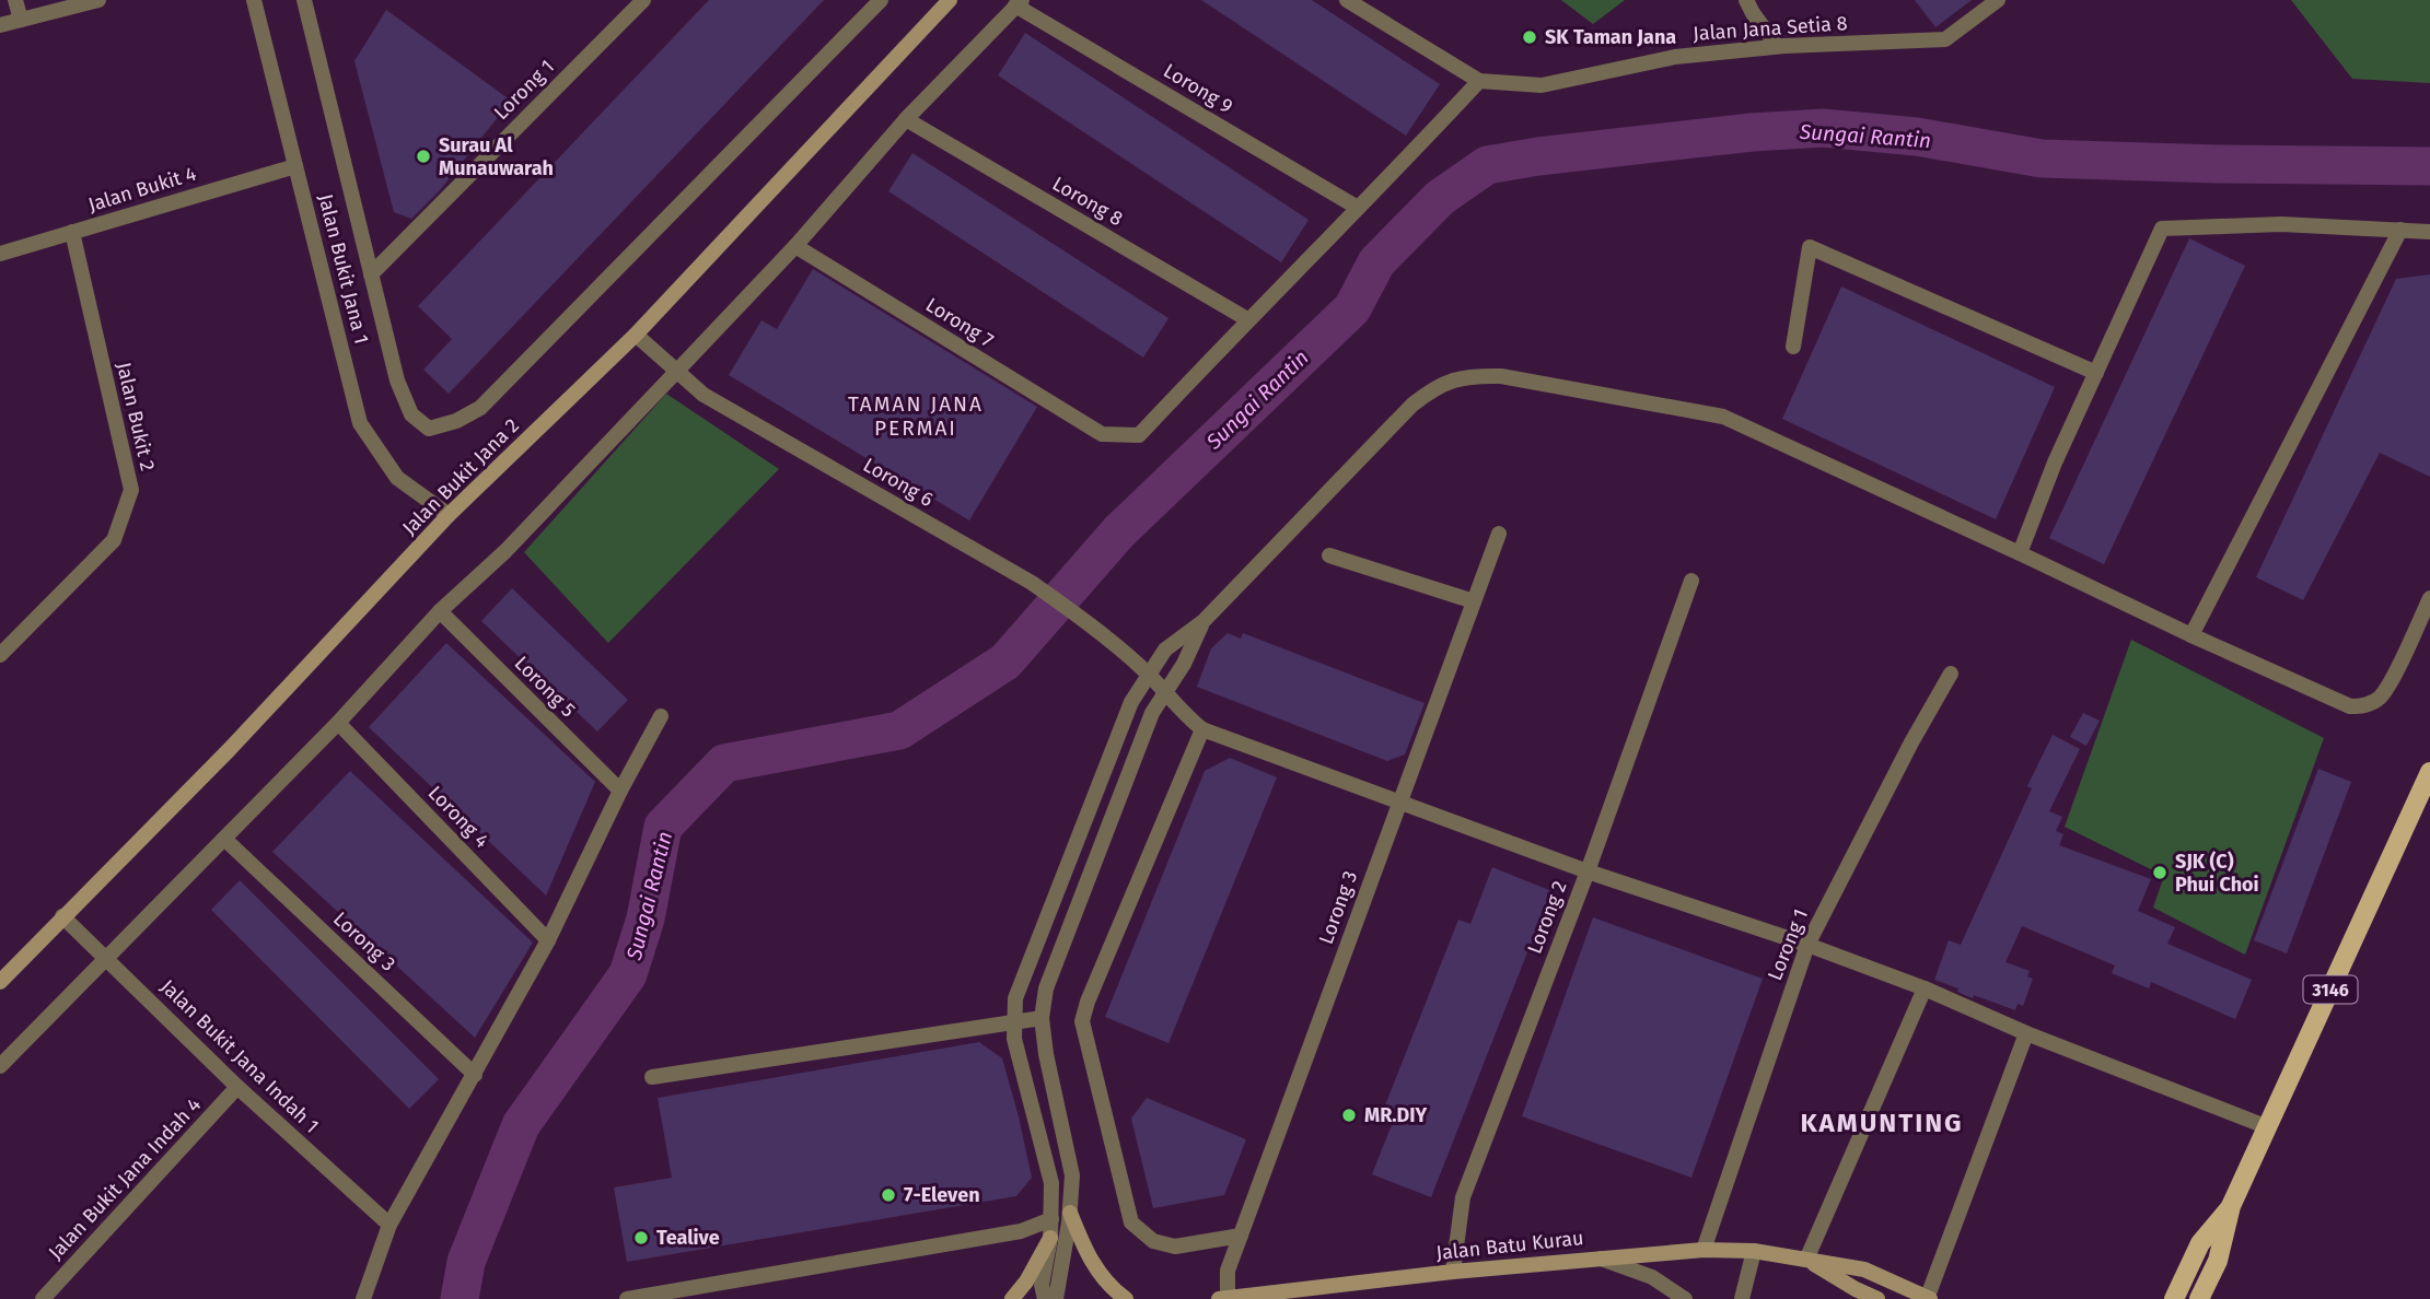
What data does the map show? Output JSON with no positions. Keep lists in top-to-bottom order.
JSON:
{
  "streets": {
    "main road": ["3146"],
    "street": [
      "Jalan Jana Setia 8",
      "Lorong 9",
      "Lorong 1",
      "Jalan Bukit 4",
      "Lorong 8",
      "Jalan Bukit Jana 1",
      "Lorong 7",
      "Jalan Bukit 2",
      "Jalan Bukit Jana 2",
      "Lorong 6",
      "Lorong 5",
      "Lorong 4",
      "Lorong 3",
      "Lorong 2",
      "Jalan Bukit Jana Indah 1",
      "Jalan Bukit Jana Indah 4",
      "Jalan Batu Kurau"
    ]
  },
  "crossings": [
    ["Lorong 1", "Jalan Batu Kurau"],
    ["Jalan Bukit 4", "Jalan Bukit Jana 1"],
    ["Jalan Bukit 4", "Jalan Bukit 2"],
    ["Lorong 8", "Lorong 7"],
    ["Jalan Bukit Jana 1", "Jalan Bukit Jana 2"],
    ["Jalan Bukit Jana 2", "Lorong 6"],
    ["Jalan Bukit Jana 2", "Jalan Bukit Jana Indah 1"],
    ["Lorong 3", "Jalan Batu Kurau"],
    ["Lorong 2", "Jalan Batu Kurau"],
    ["Jalan Bukit Jana Indah 1", "Jalan Bukit Jana Indah 4"]
  ],
  "districts": ["TAMAN JANA PERMAI", "KAMUNTING"],
  "water": ["Sungai Rantin"],
  "places": [
    "SK Taman Jana",
    "Surau Al Munauwarah",
    "SJK (C) Phui Choi",
    "MR.DIY",
    "7-Eleven",
    "Tealive"
  ]
}
